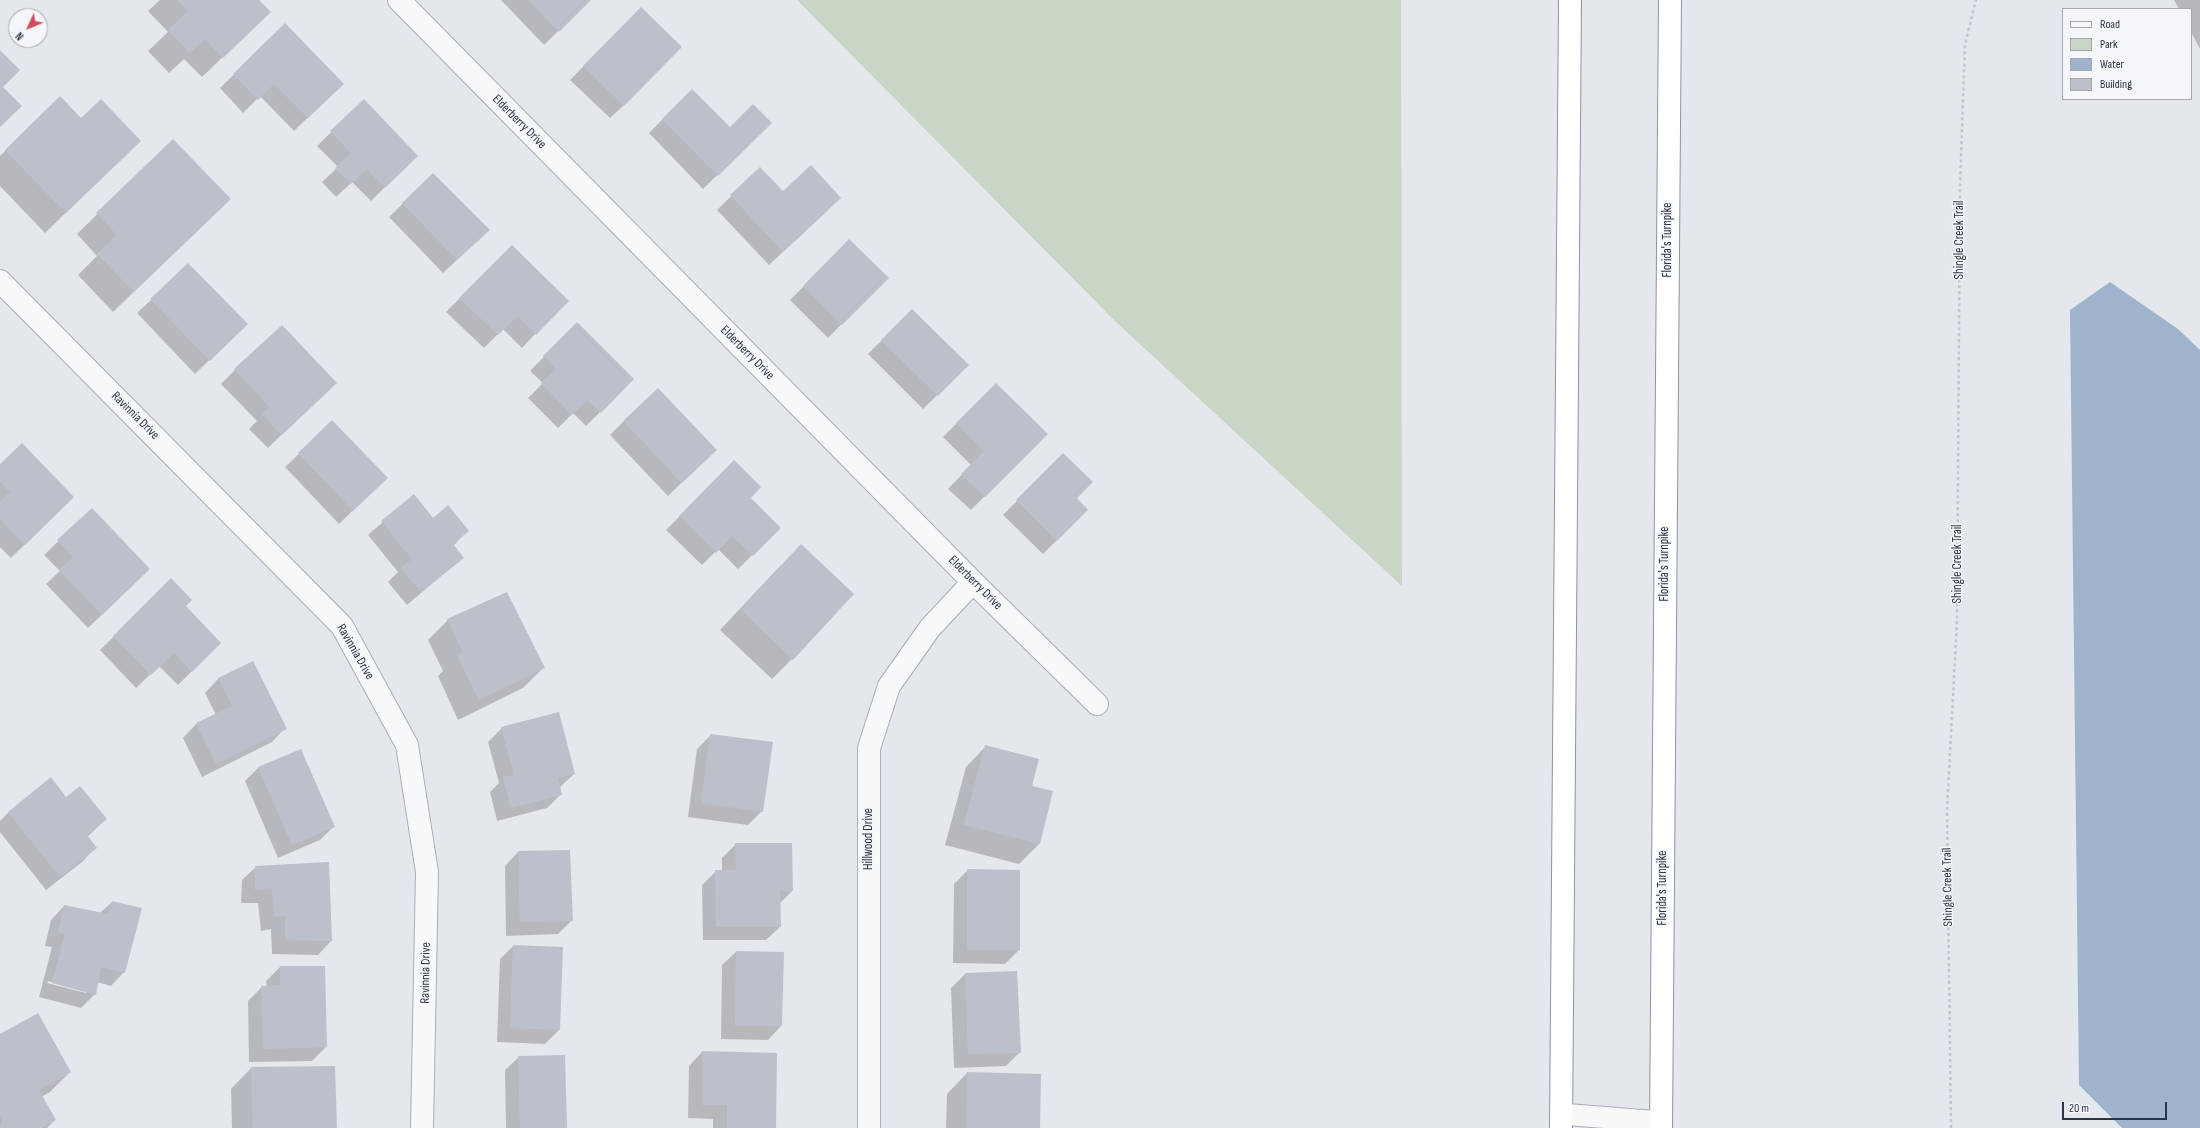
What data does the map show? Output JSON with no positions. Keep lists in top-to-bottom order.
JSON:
{
  "streets": {
    "highway": ["Florida's Turnpike"],
    "street": ["Elderberry Drive", "Ravinnia Drive", "Hillwood Drive"],
    "path": ["Shingle Creek Trail"]
  },
  "crossings": [
    ["Elderberry Drive", "Hillwood Drive"]
  ],
  "legend": [
    "Road",
    "Park",
    "Water",
    "Building"
  ],
  "scale_bar": "20 m",
  "north": "bottom left"
}
